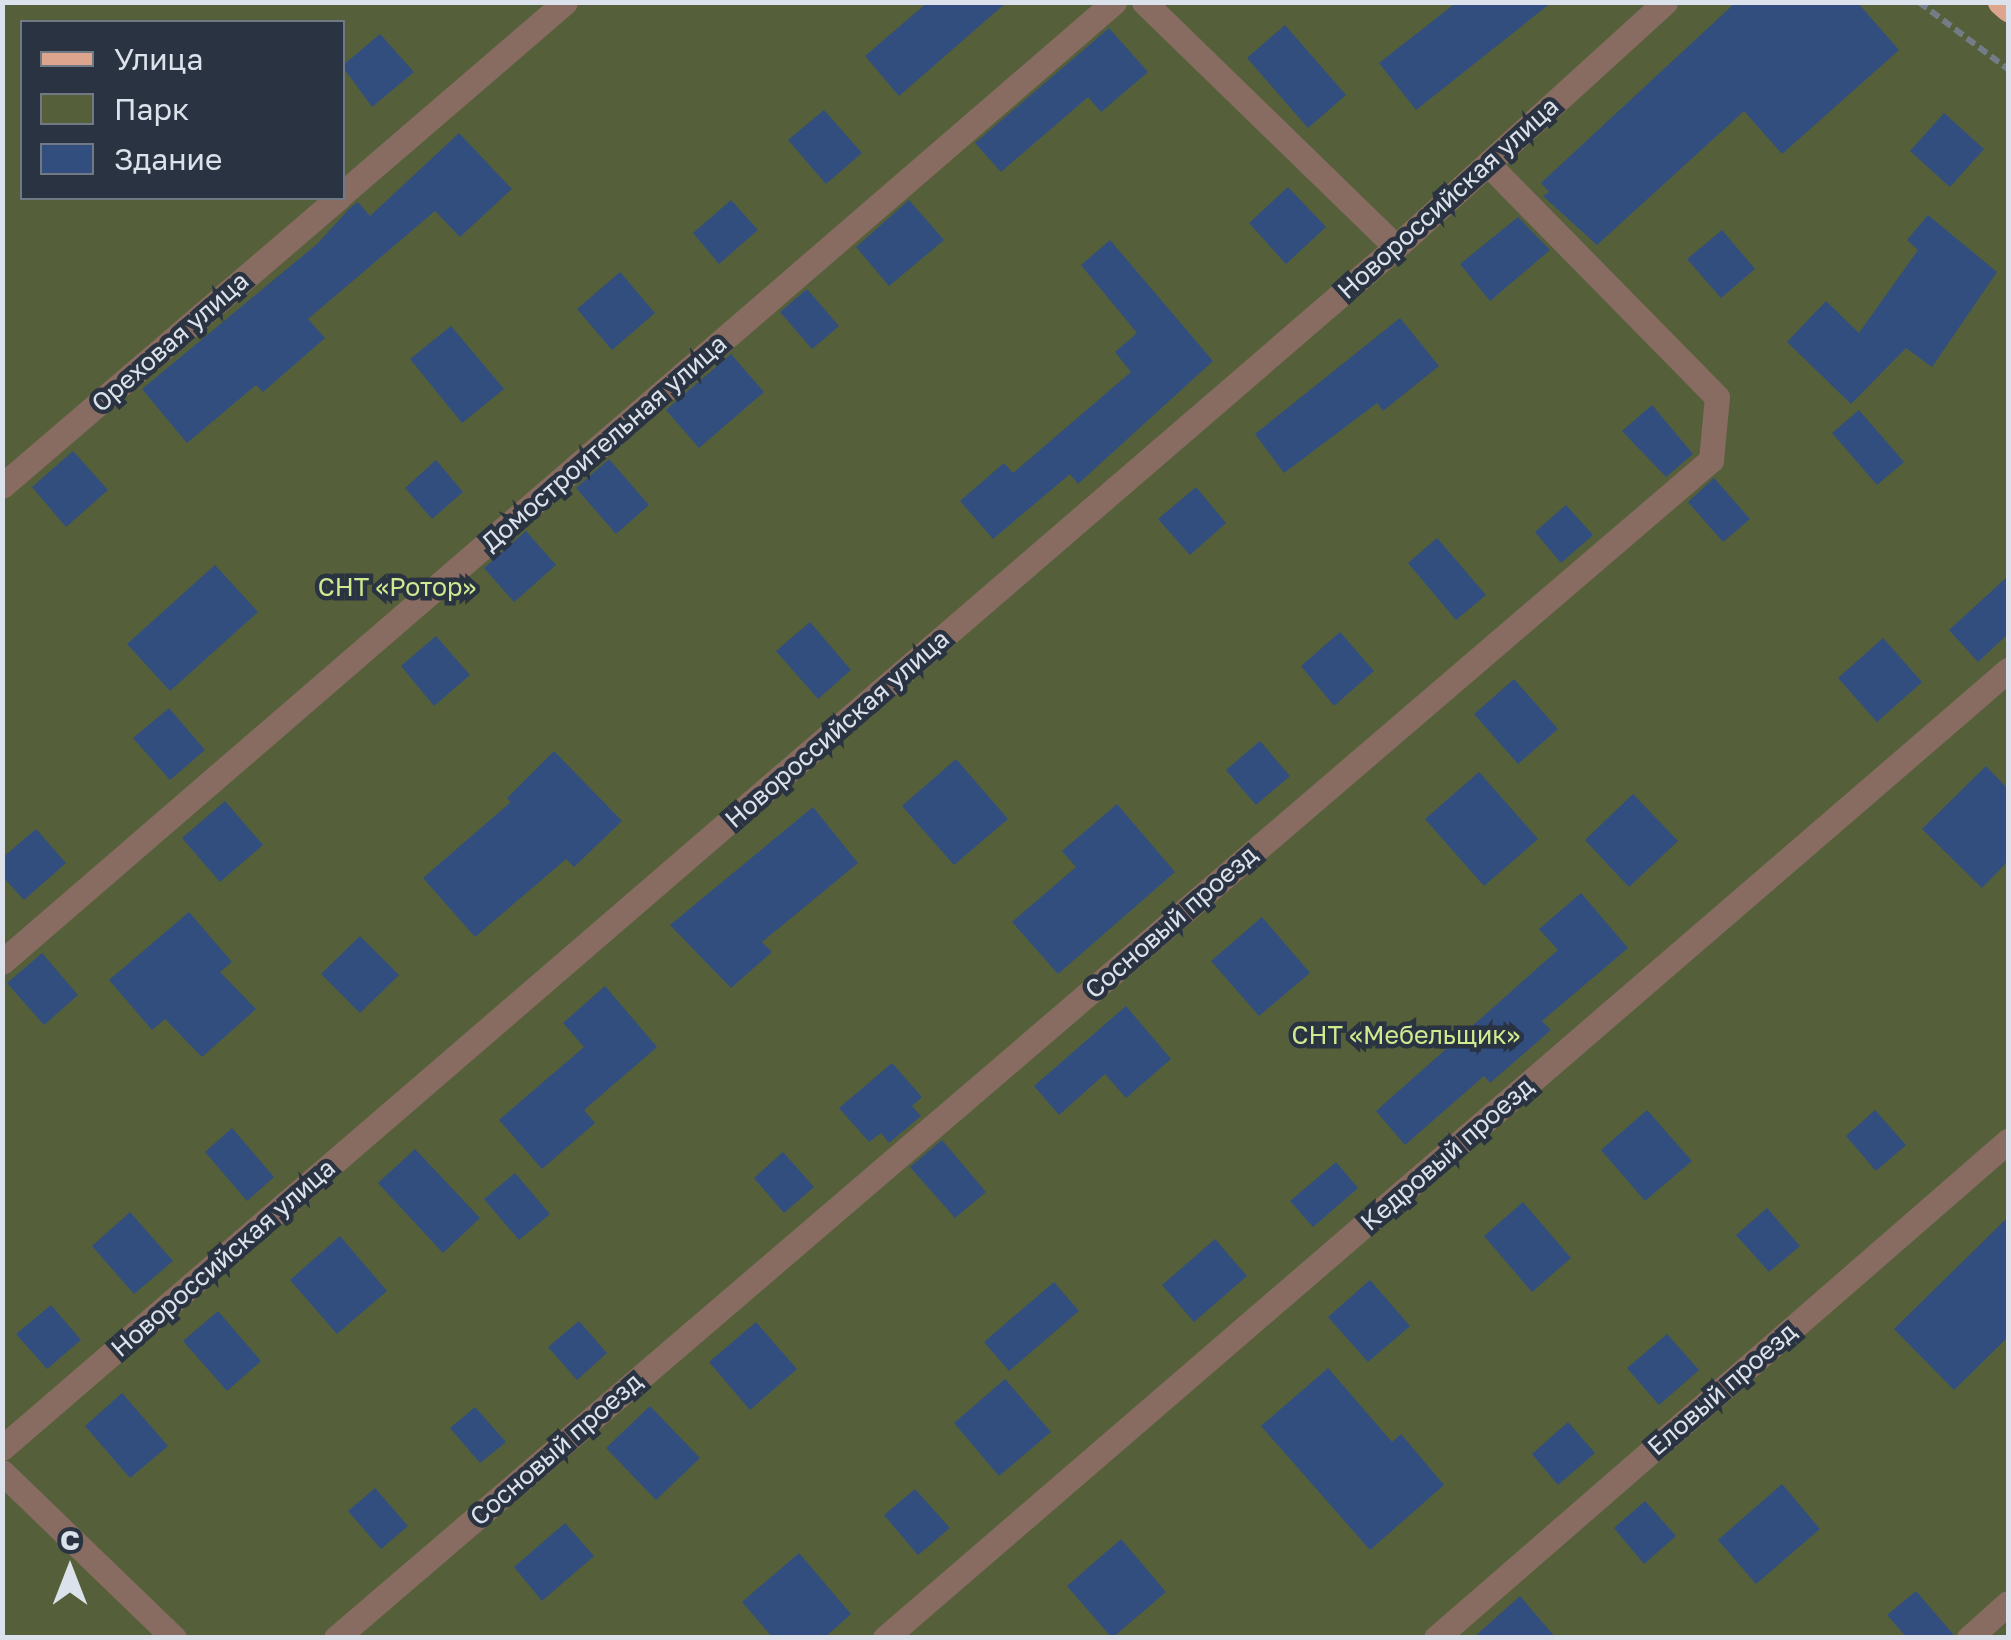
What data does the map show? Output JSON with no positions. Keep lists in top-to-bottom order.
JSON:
{
  "streets": {
    "street": [
      "Новороссийская улица",
      "Ореховая улица",
      "Домостроительная улица",
      "Сосновый проезд",
      "Кедровый проезд",
      "Еловый проезд"
    ]
  },
  "crossings": [
    ["Новороссийская улица", "Сосновый проезд"]
  ],
  "parks": ["СНТ «Ротор»", "СНТ «Мебельщик»"],
  "legend": ["Улица", "Парк", "Здание"],
  "north": "top"
}
